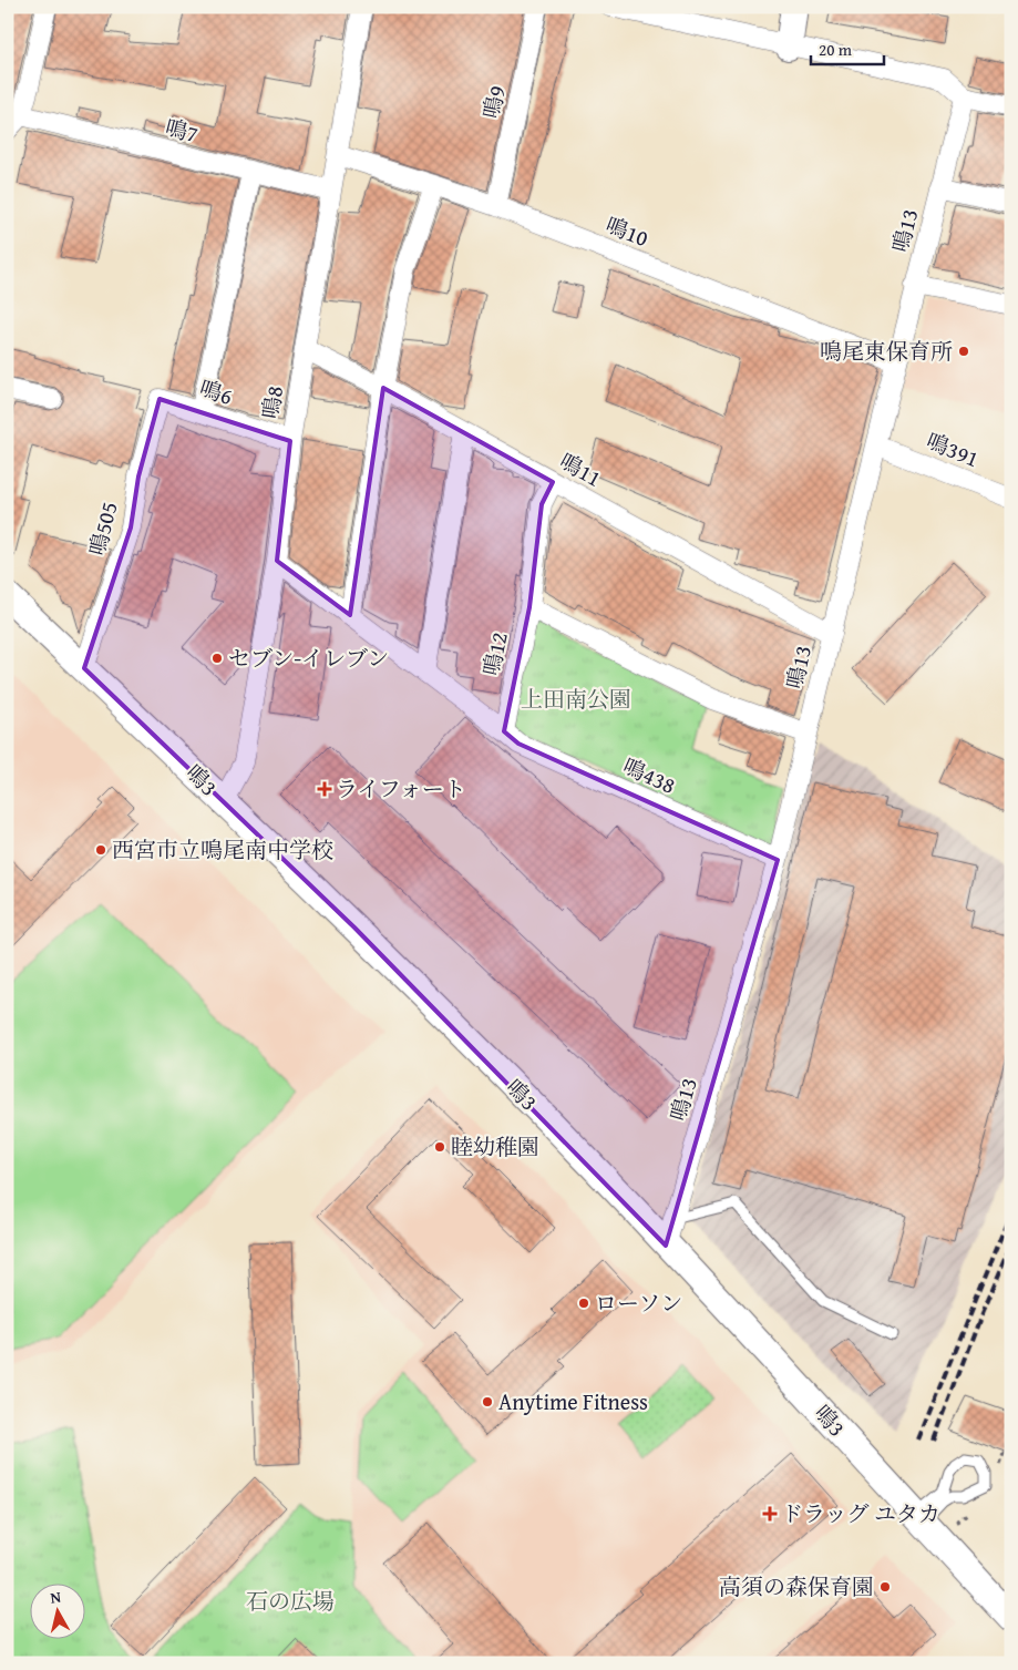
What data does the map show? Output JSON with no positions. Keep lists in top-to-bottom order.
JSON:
{
  "streets": {
    "street": [
      "鳴9",
      "鳴7",
      "鳴13",
      "鳴10",
      "鳴6",
      "鳴8",
      "鳴391",
      "鳴11",
      "鳴505",
      "鳴12",
      "鳴438",
      "鳴3"
    ]
  },
  "crossings": [
    ["鳴9", "鳴10"],
    ["鳴7", "鳴8"],
    ["鳴13", "鳴10"],
    ["鳴13", "鳴391"],
    ["鳴13", "鳴11"],
    ["鳴13", "鳴12"],
    ["鳴13", "鳴438"],
    ["鳴13", "鳴3"],
    ["鳴10", "鳴8"],
    ["鳴6", "鳴8"],
    ["鳴6", "鳴505"],
    ["鳴8", "鳴11"],
    ["鳴8", "鳴12"],
    ["鳴8", "鳴3"],
    ["鳴505", "鳴3"],
    ["鳴12", "鳴438"]
  ],
  "parks": ["上田南公園", "石の広場"],
  "places": {
    "other": [
      "鳴尾東保育所",
      "セブン-イレブン",
      "西宮市立鳴尾南中学校",
      "睦幼稚園",
      "ローソン",
      "Anytime Fitness",
      "高須の森保育園"
    ],
    "health": ["ライフォート", "ドラッグ ユタカ"]
  },
  "scale_bar": "20 m",
  "north": "top"
}
